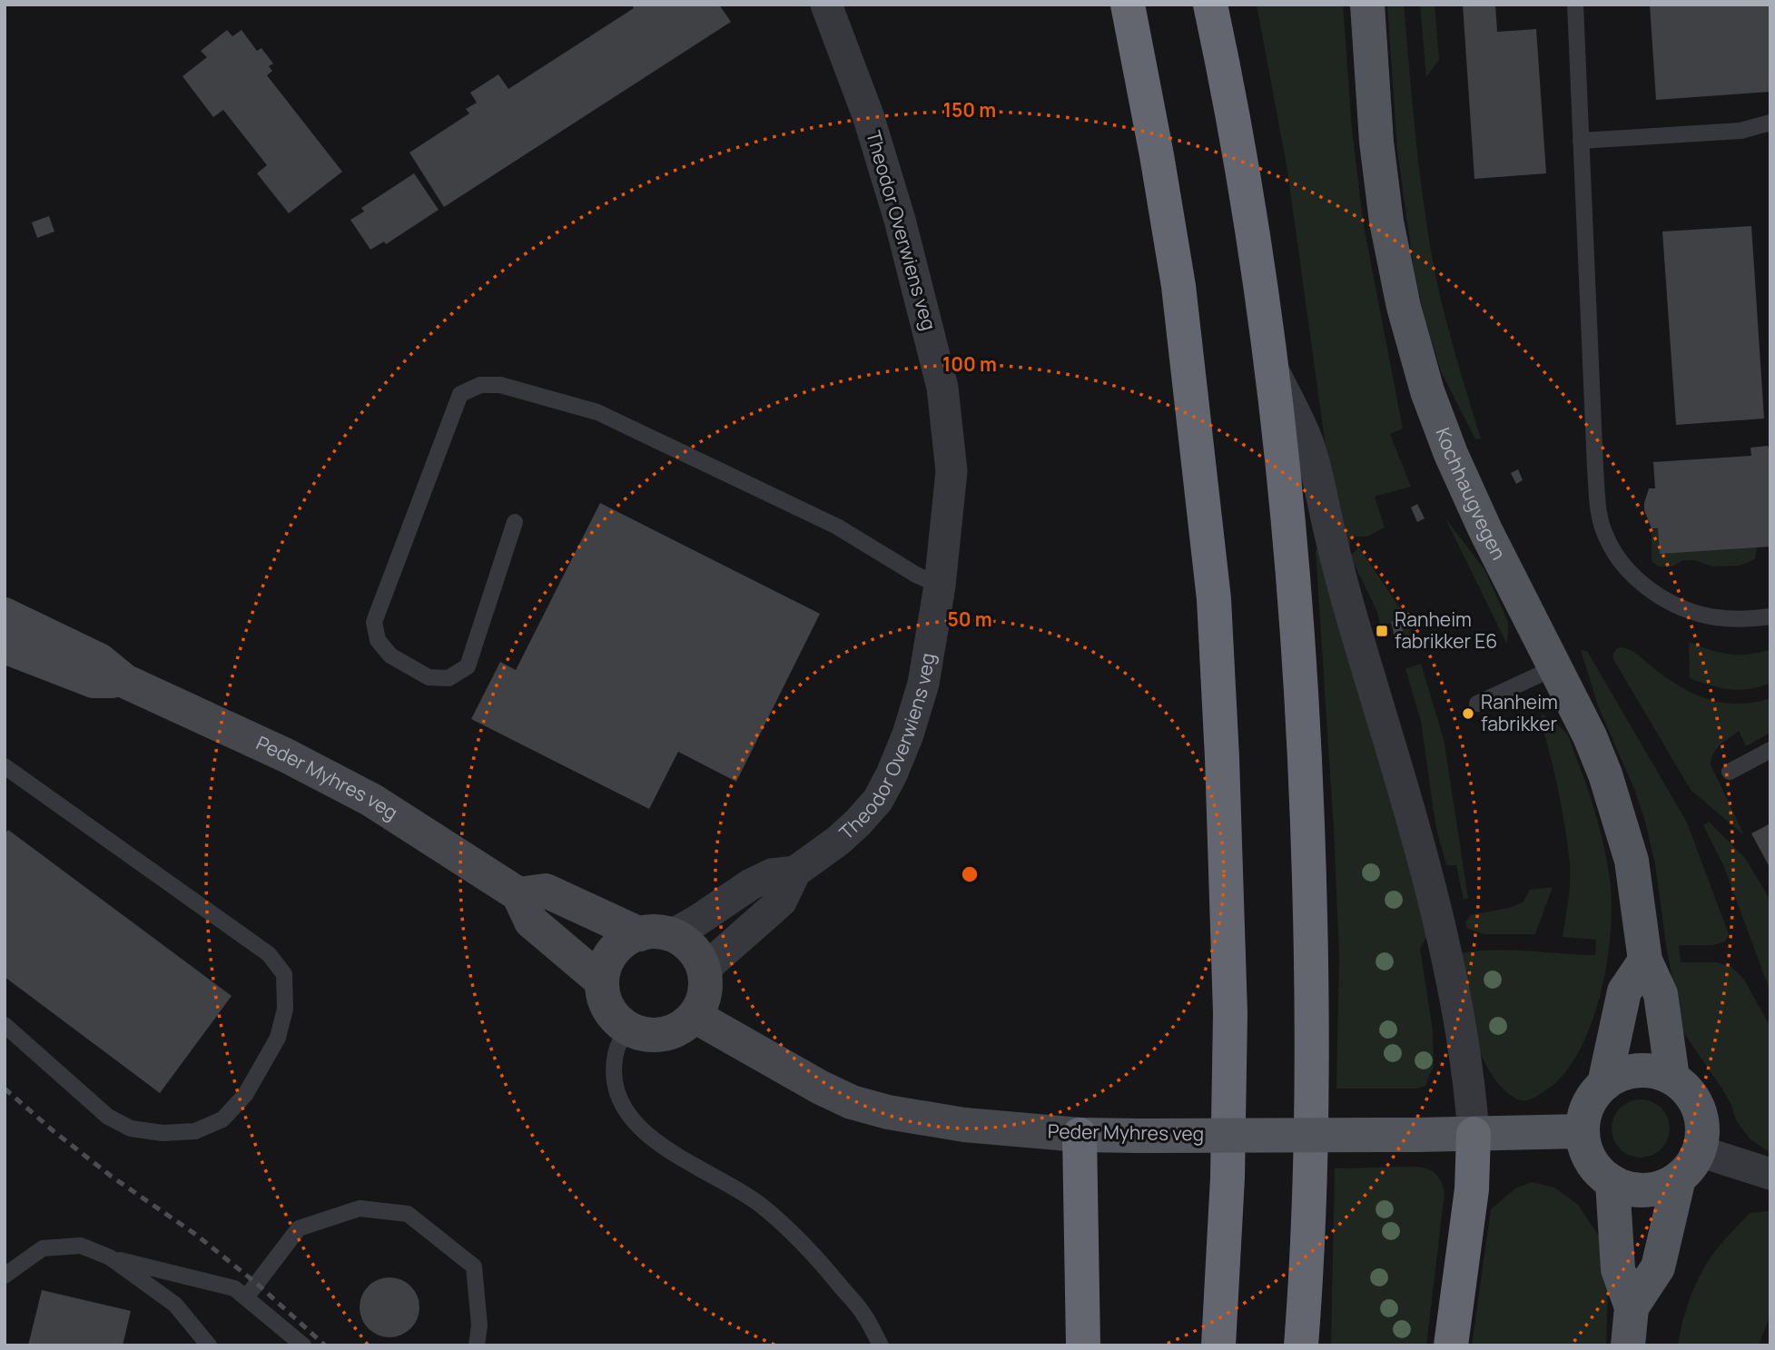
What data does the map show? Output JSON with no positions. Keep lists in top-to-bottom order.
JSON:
{
  "streets": {
    "main road": ["Kochhaugvegen", "Peder Myhres veg"],
    "street": ["Theodor Overwiens veg"]
  },
  "crossings": [
    ["Theodor Overwiens veg", "Peder Myhres veg"],
    ["Kochhaugvegen", "Peder Myhres veg"]
  ],
  "places": {
    "transit": ["Ranheim fabrikker E6"],
    "other": ["Ranheim fabrikker"]
  },
  "rings": ["150 m", "100 m", "50 m"]
}
